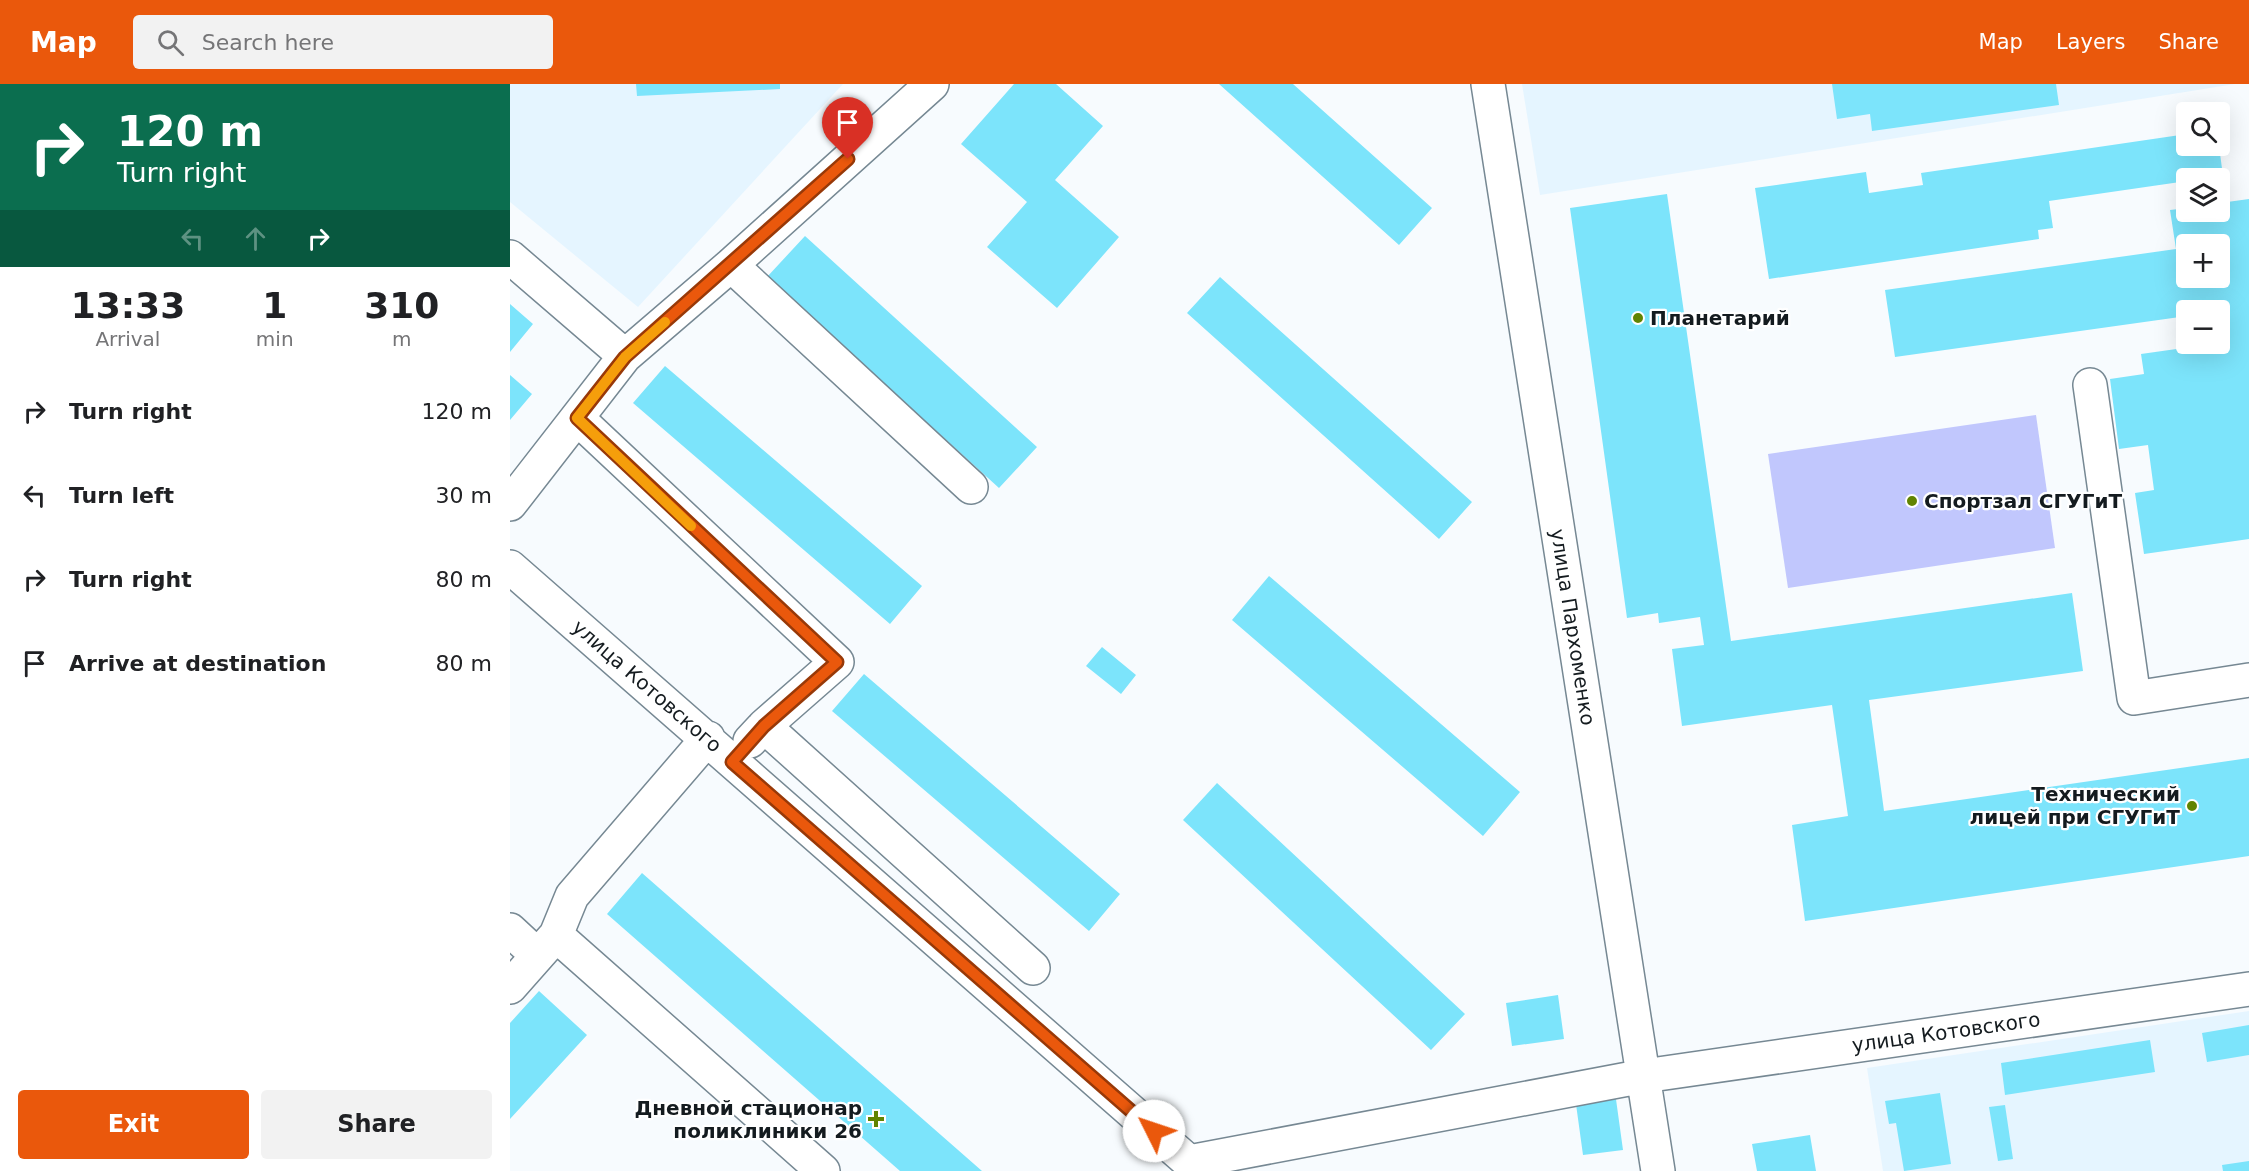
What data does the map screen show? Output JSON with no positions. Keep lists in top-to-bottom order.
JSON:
{
  "streets": {
    "street": ["улица Пархоменко", "улица Котовского"]
  },
  "crossings": [
    ["улица Пархоменко", "улица Котовского"]
  ],
  "places": {
    "other": ["Планетарий", "Спортзал СГУГиТ", "Технический лицей при СГУГиТ"],
    "health": ["Дневной стационар поликлиники 26"]
  },
  "page": {
    "header": "Map",
    "search": "Search here",
    "nav": ["Map", "Layers", "Share"],
    "turn": ["120 m", "Turn right"],
    "map_buttons": ["+", "−"],
    "eta": [
      "13:33",
      "Arrival",
      "1",
      "min",
      "310",
      "m"
    ],
    "list": [
      {
        "name": "Turn right",
        "value": "120 m"
      },
      {
        "name": "Turn left",
        "value": "30 m"
      },
      {
        "name": "Turn right",
        "value": "80 m"
      },
      {
        "name": "Arrive at destination",
        "value": "80 m"
      }
    ],
    "buttons": ["Exit", "Share"]
  }
}
